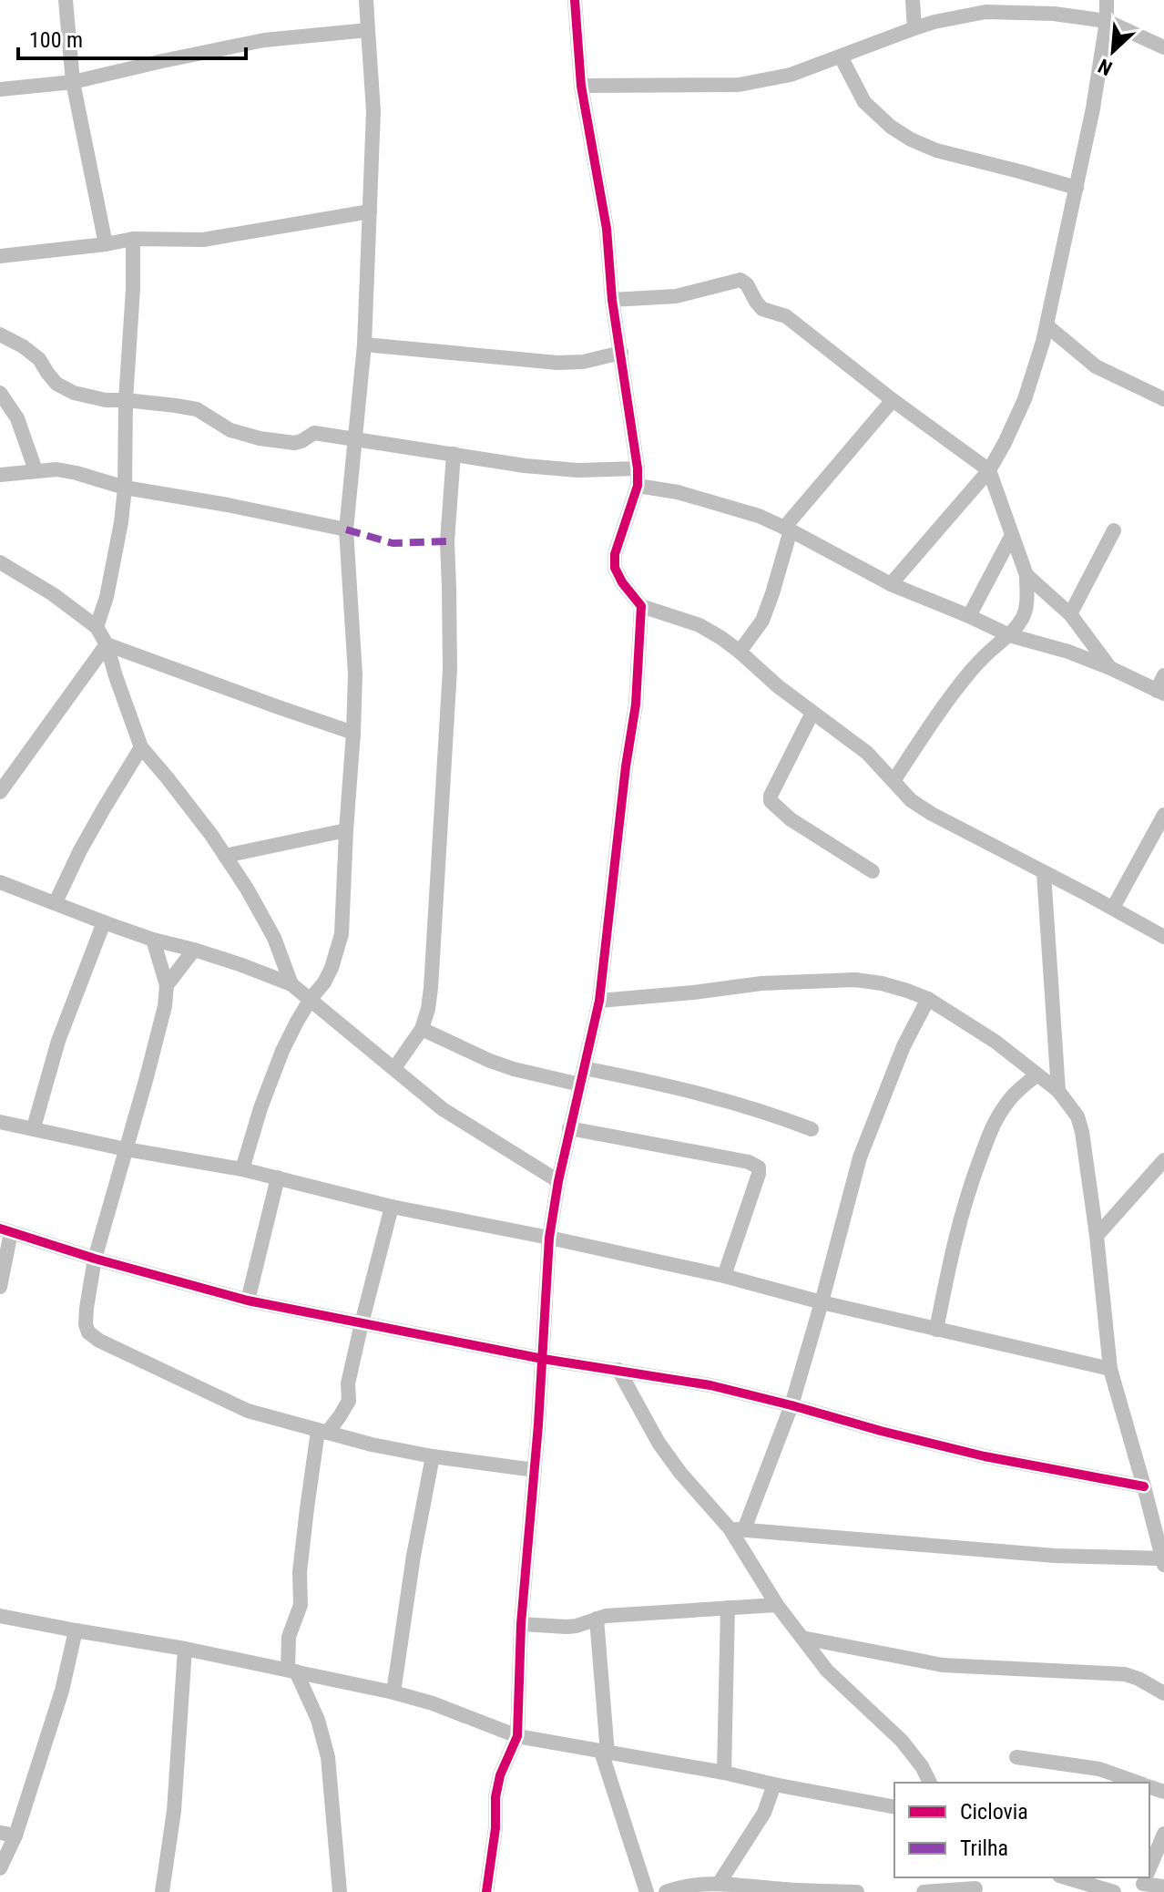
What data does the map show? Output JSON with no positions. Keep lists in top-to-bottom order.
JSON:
{
  "legend": ["Ciclovia", "Trilha"],
  "scale_bar": "100 m",
  "north": "bottom left"
}
